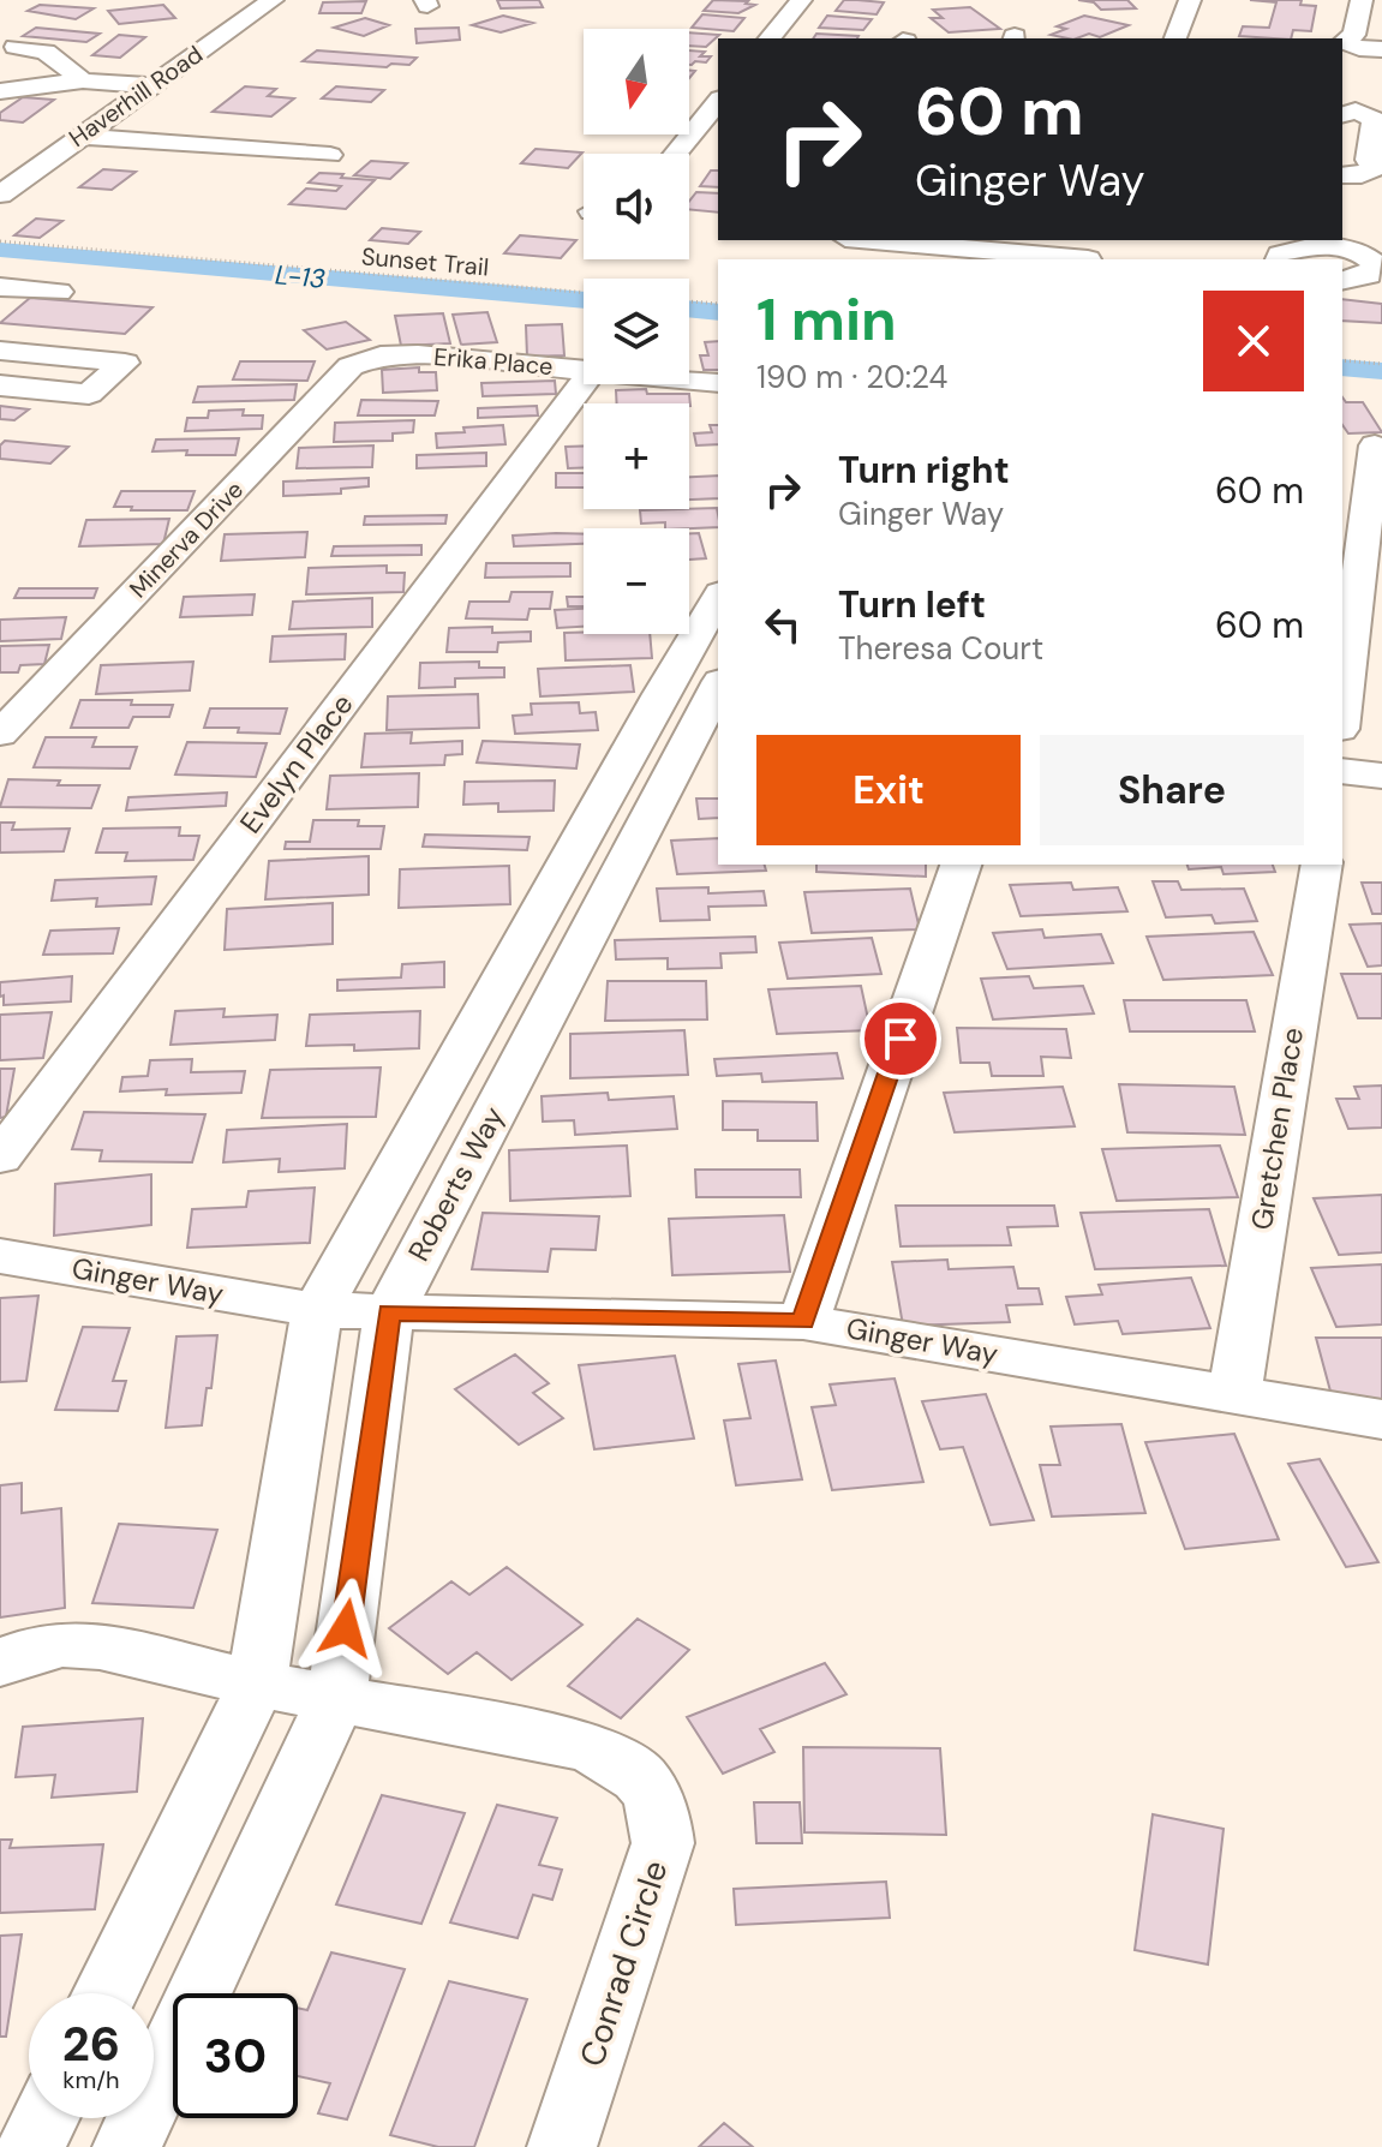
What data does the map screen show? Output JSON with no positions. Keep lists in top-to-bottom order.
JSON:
{
  "streets": {
    "street": [
      "Haverhill Road",
      "Erika Place",
      "Minerva Drive",
      "Evelyn Place",
      "Gretchen Place",
      "Roberts Way",
      "Ginger Way",
      "Conrad Circle"
    ],
    "path": ["Sunset Trail"]
  },
  "crossings": [
    ["Erika Place", "Minerva Drive"],
    ["Gretchen Place", "Ginger Way"],
    ["Roberts Way", "Ginger Way"],
    ["Roberts Way", "Conrad Circle"]
  ],
  "water": ["L-13"],
  "north": "bottom",
  "page": {
    "map_buttons": ["+", "−"],
    "turn": ["60 m", "Ginger Way"],
    "heading": ["1 min", "190 m · 20:24"],
    "list": [
      {
        "name": "Turn right",
        "note": "Ginger Way",
        "value": "60 m"
      },
      {
        "name": "Turn left",
        "note": "Theresa Court",
        "value": "60 m"
      }
    ],
    "buttons": ["Exit", "Share"],
    "speed": "26 km/h",
    "limit": "30"
  }
}
